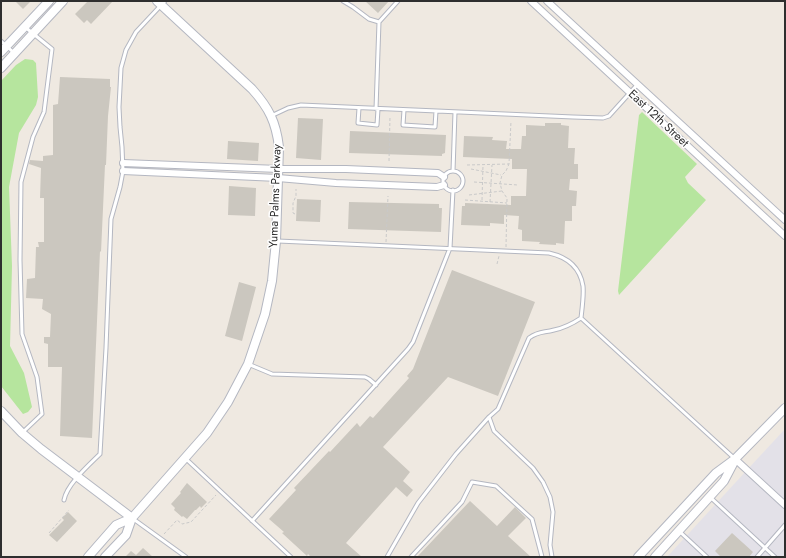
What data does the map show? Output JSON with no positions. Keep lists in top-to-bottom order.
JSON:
{
  "streets": {
    "street": ["East 12th Street", "Yuma Palms Parkway"]
  }
}
